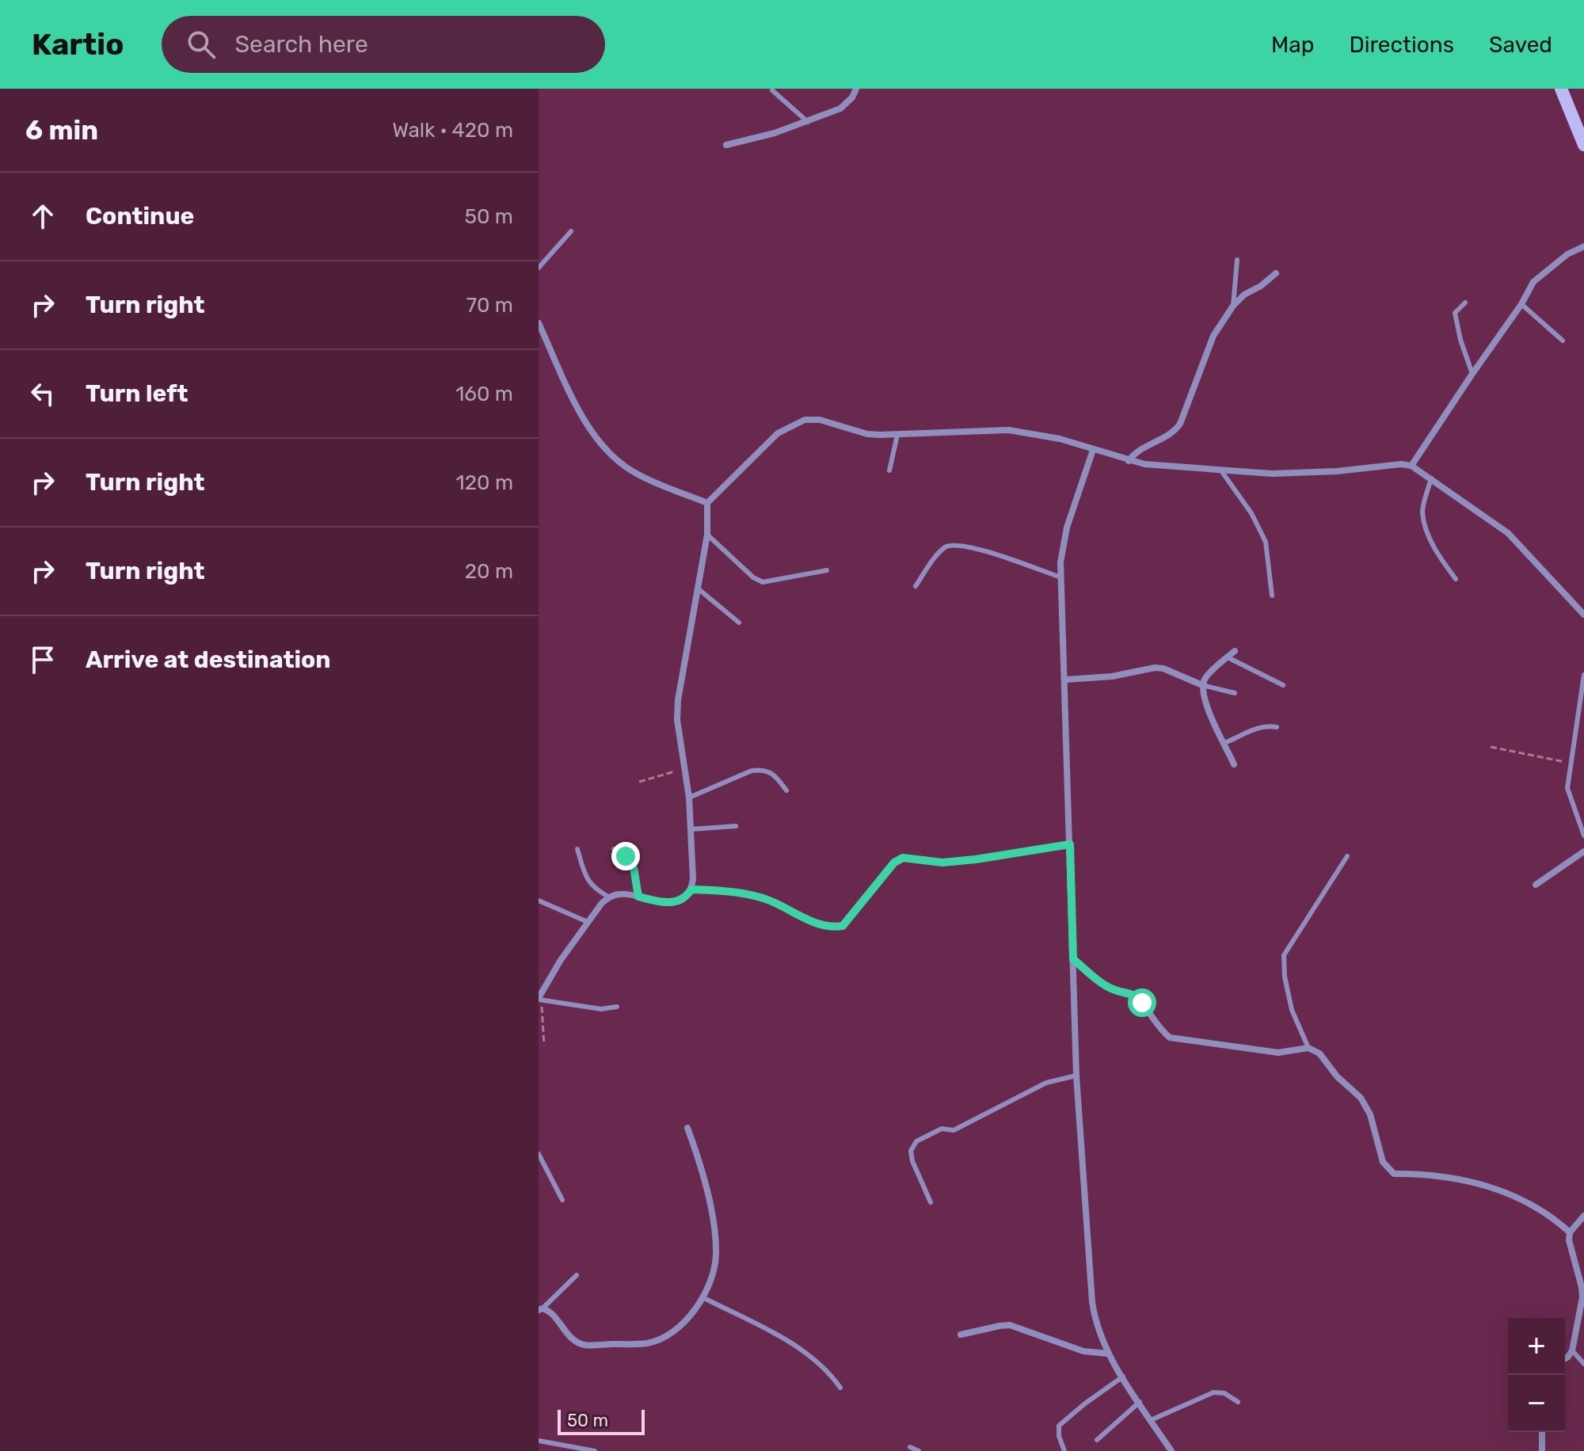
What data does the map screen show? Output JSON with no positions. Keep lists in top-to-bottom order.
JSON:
{
  "scale_bar": "50 m",
  "page": {
    "header": "Kartio",
    "search": "Search here",
    "nav": ["Map", "Directions", "Saved"],
    "heading": ["6 min", "Walk · 420 m"],
    "list": [
      ["Continue", "50 m"],
      ["Turn right", "70 m"],
      ["Turn left", "160 m"],
      ["Turn right", "120 m"],
      ["Turn right", "20 m"],
      "Arrive at destination"
    ],
    "map_buttons": ["+", "−"],
    "scale": "50 m"
  }
}
